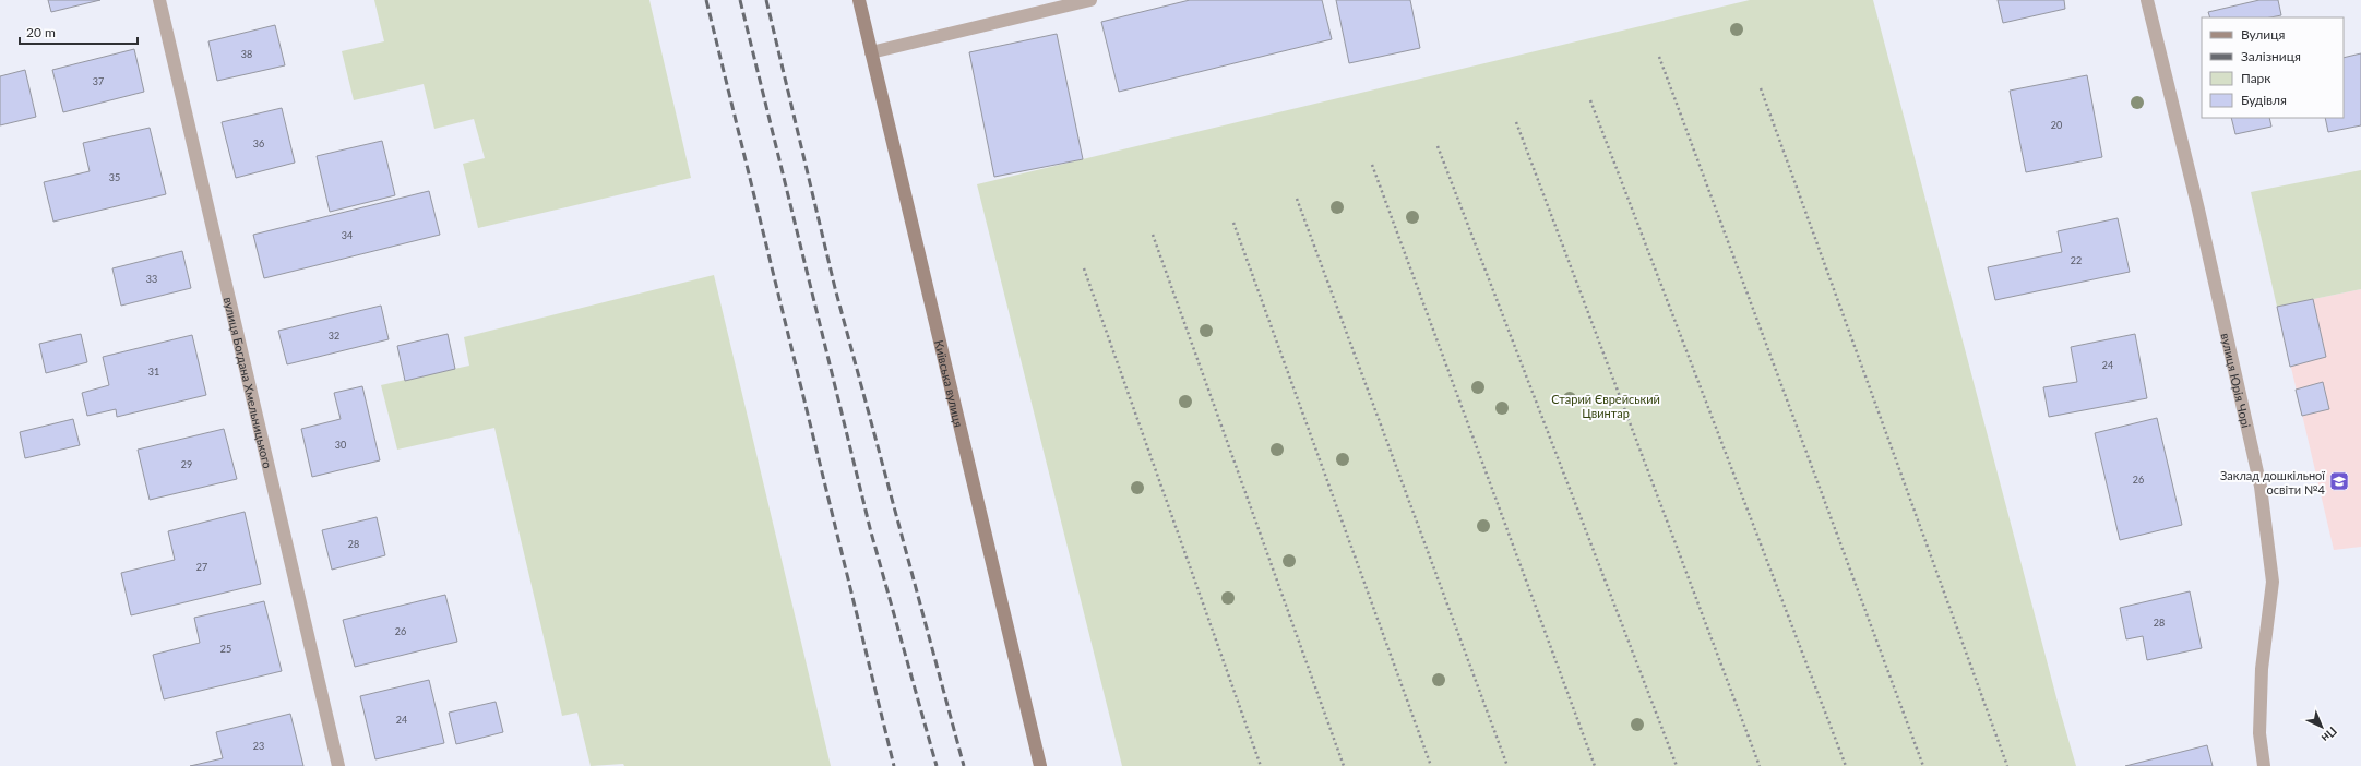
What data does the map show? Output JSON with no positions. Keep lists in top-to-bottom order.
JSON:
{
  "streets": {
    "street": ["вулиця Юрія Чорі", "вулиця Богдана Хмельницького", "Київська вулиця"]
  },
  "parks": ["Старий Єврейський Цвинтар"],
  "places": {
    "school or university": ["Заклад дошкільної освіти №4"]
  },
  "house_numbers": [
    "38",
    "37",
    "20",
    "36",
    "35",
    "34",
    "22",
    "33",
    "32",
    "24",
    "31",
    "30",
    "29",
    "26",
    "28",
    "27",
    "28",
    "26",
    "25",
    "24",
    "23"
  ],
  "legend": [
    "Вулиця",
    "Залізниця",
    "Парк",
    "Будівля"
  ],
  "scale_bar": "20 m",
  "north": "bottom right"
}
